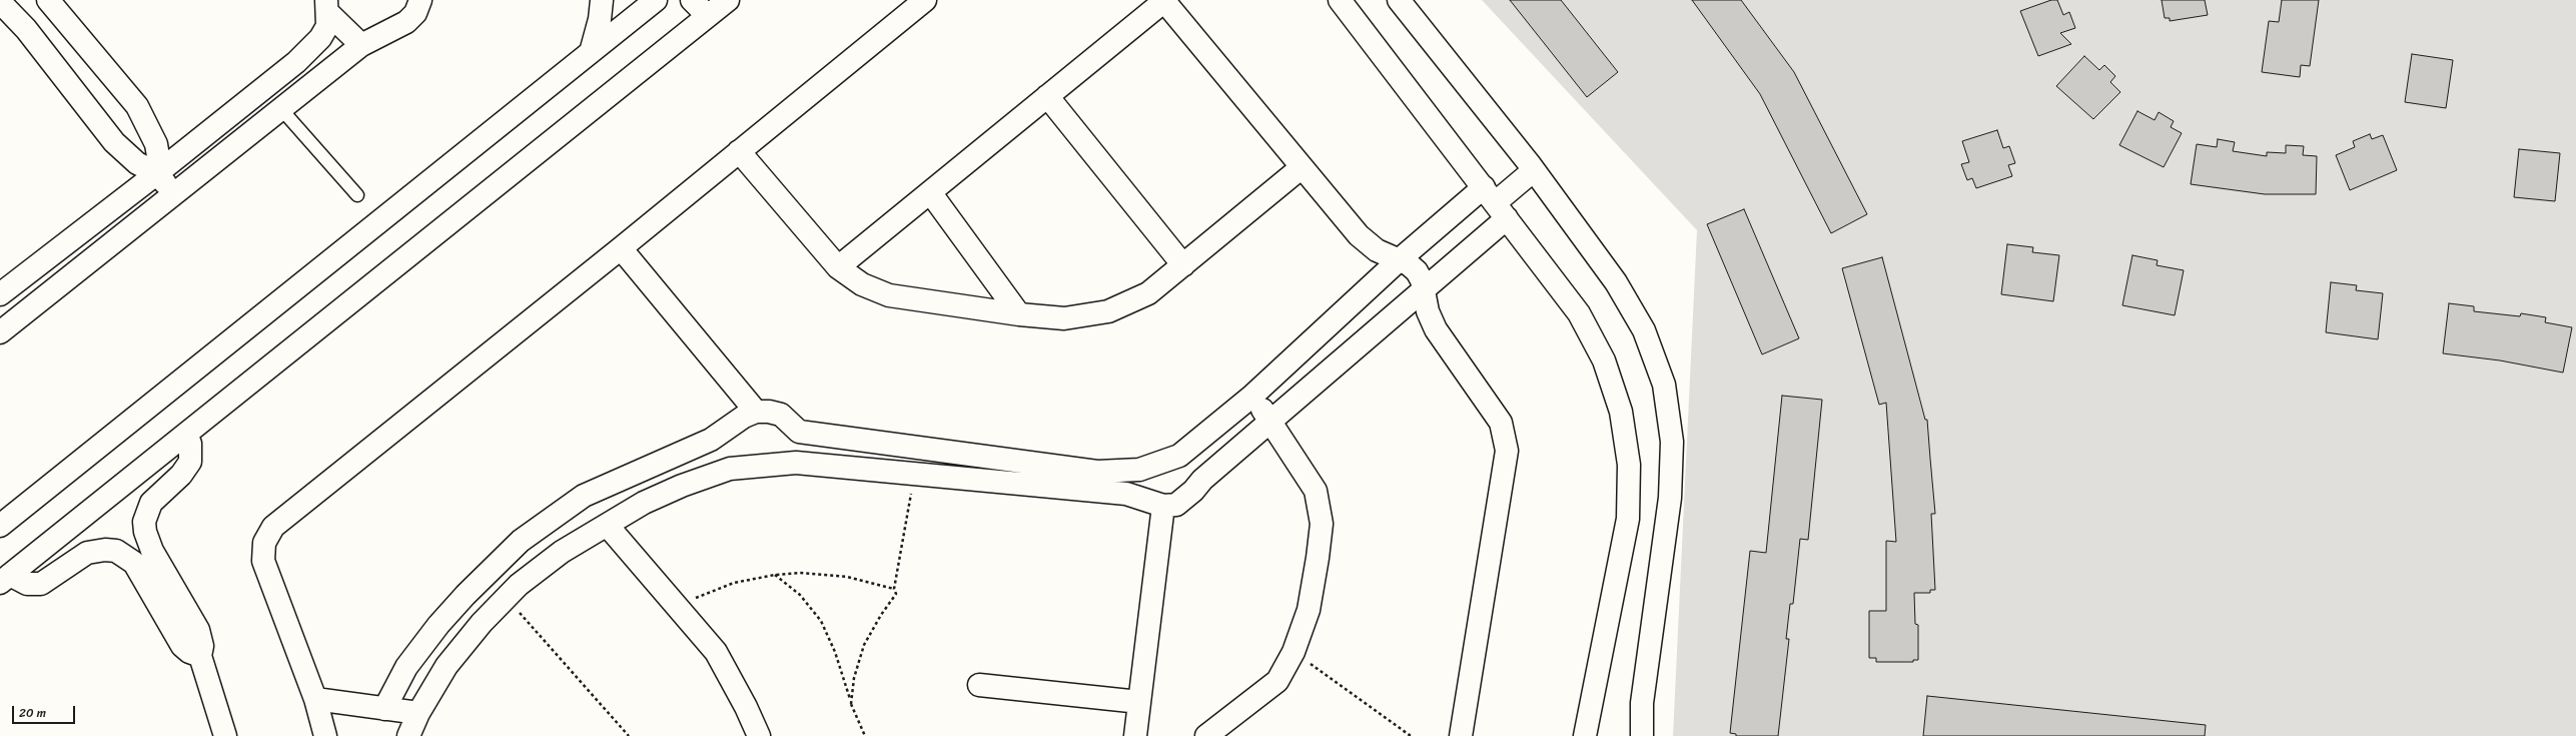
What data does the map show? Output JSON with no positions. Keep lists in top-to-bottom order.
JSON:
{
  "scale_bar": "20 m"
}
